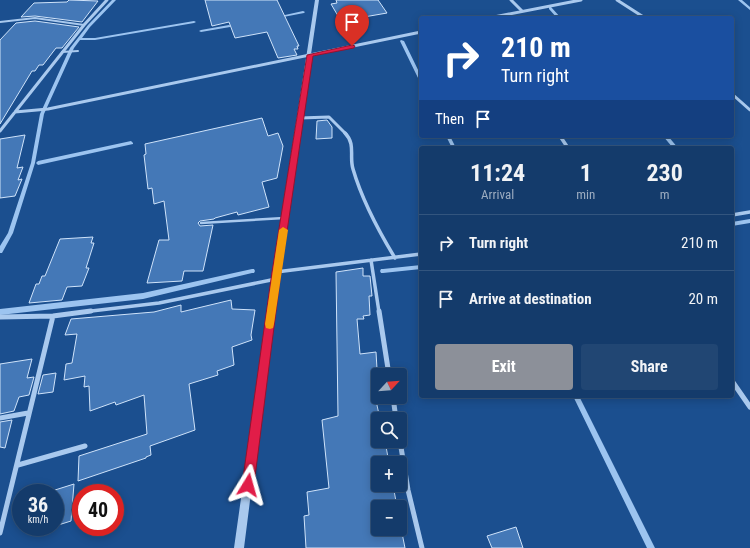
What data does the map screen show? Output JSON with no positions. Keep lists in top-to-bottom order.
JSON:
{
  "north": "top right",
  "page": {
    "turn": ["210 m", "Turn right"],
    "then": "Then",
    "eta": [
      "11:24",
      "Arrival",
      "1",
      "min",
      "230",
      "m"
    ],
    "list": [
      {
        "name": "Turn right",
        "value": "210 m"
      },
      {
        "name": "Arrive at destination",
        "value": "20 m"
      }
    ],
    "buttons": ["Exit", "Share"],
    "map_buttons": ["+", "−"],
    "speed": "36 km/h",
    "limit": "40"
  }
}
